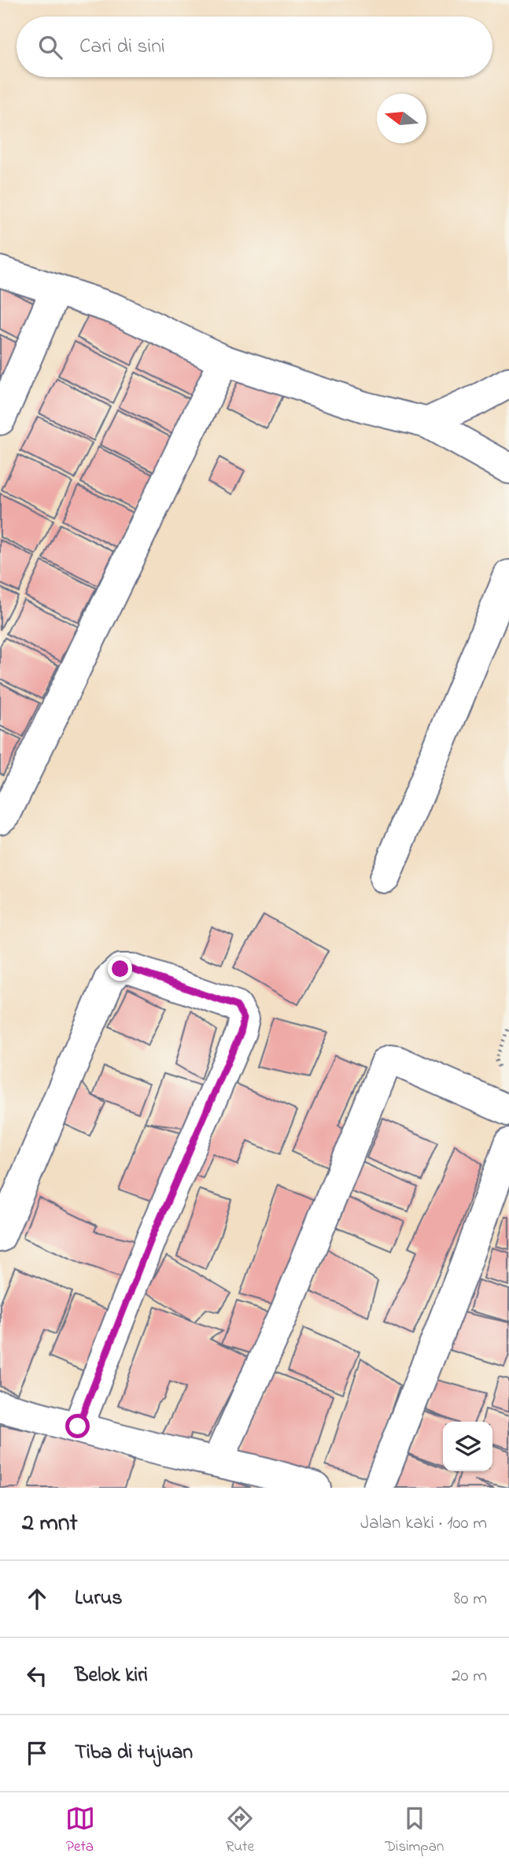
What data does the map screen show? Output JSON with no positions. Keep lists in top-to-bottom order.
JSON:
{
  "north": "left",
  "page": {
    "search": "Cari di sini",
    "heading": ["2 mnt", "Jalan kaki · 100 m"],
    "list": [
      ["Lurus", "80 m"],
      ["Belok kiri", "20 m"],
      "Tiba di tujuan"
    ],
    "nav": ["Peta", "Rute", "Disimpan"]
  }
}
